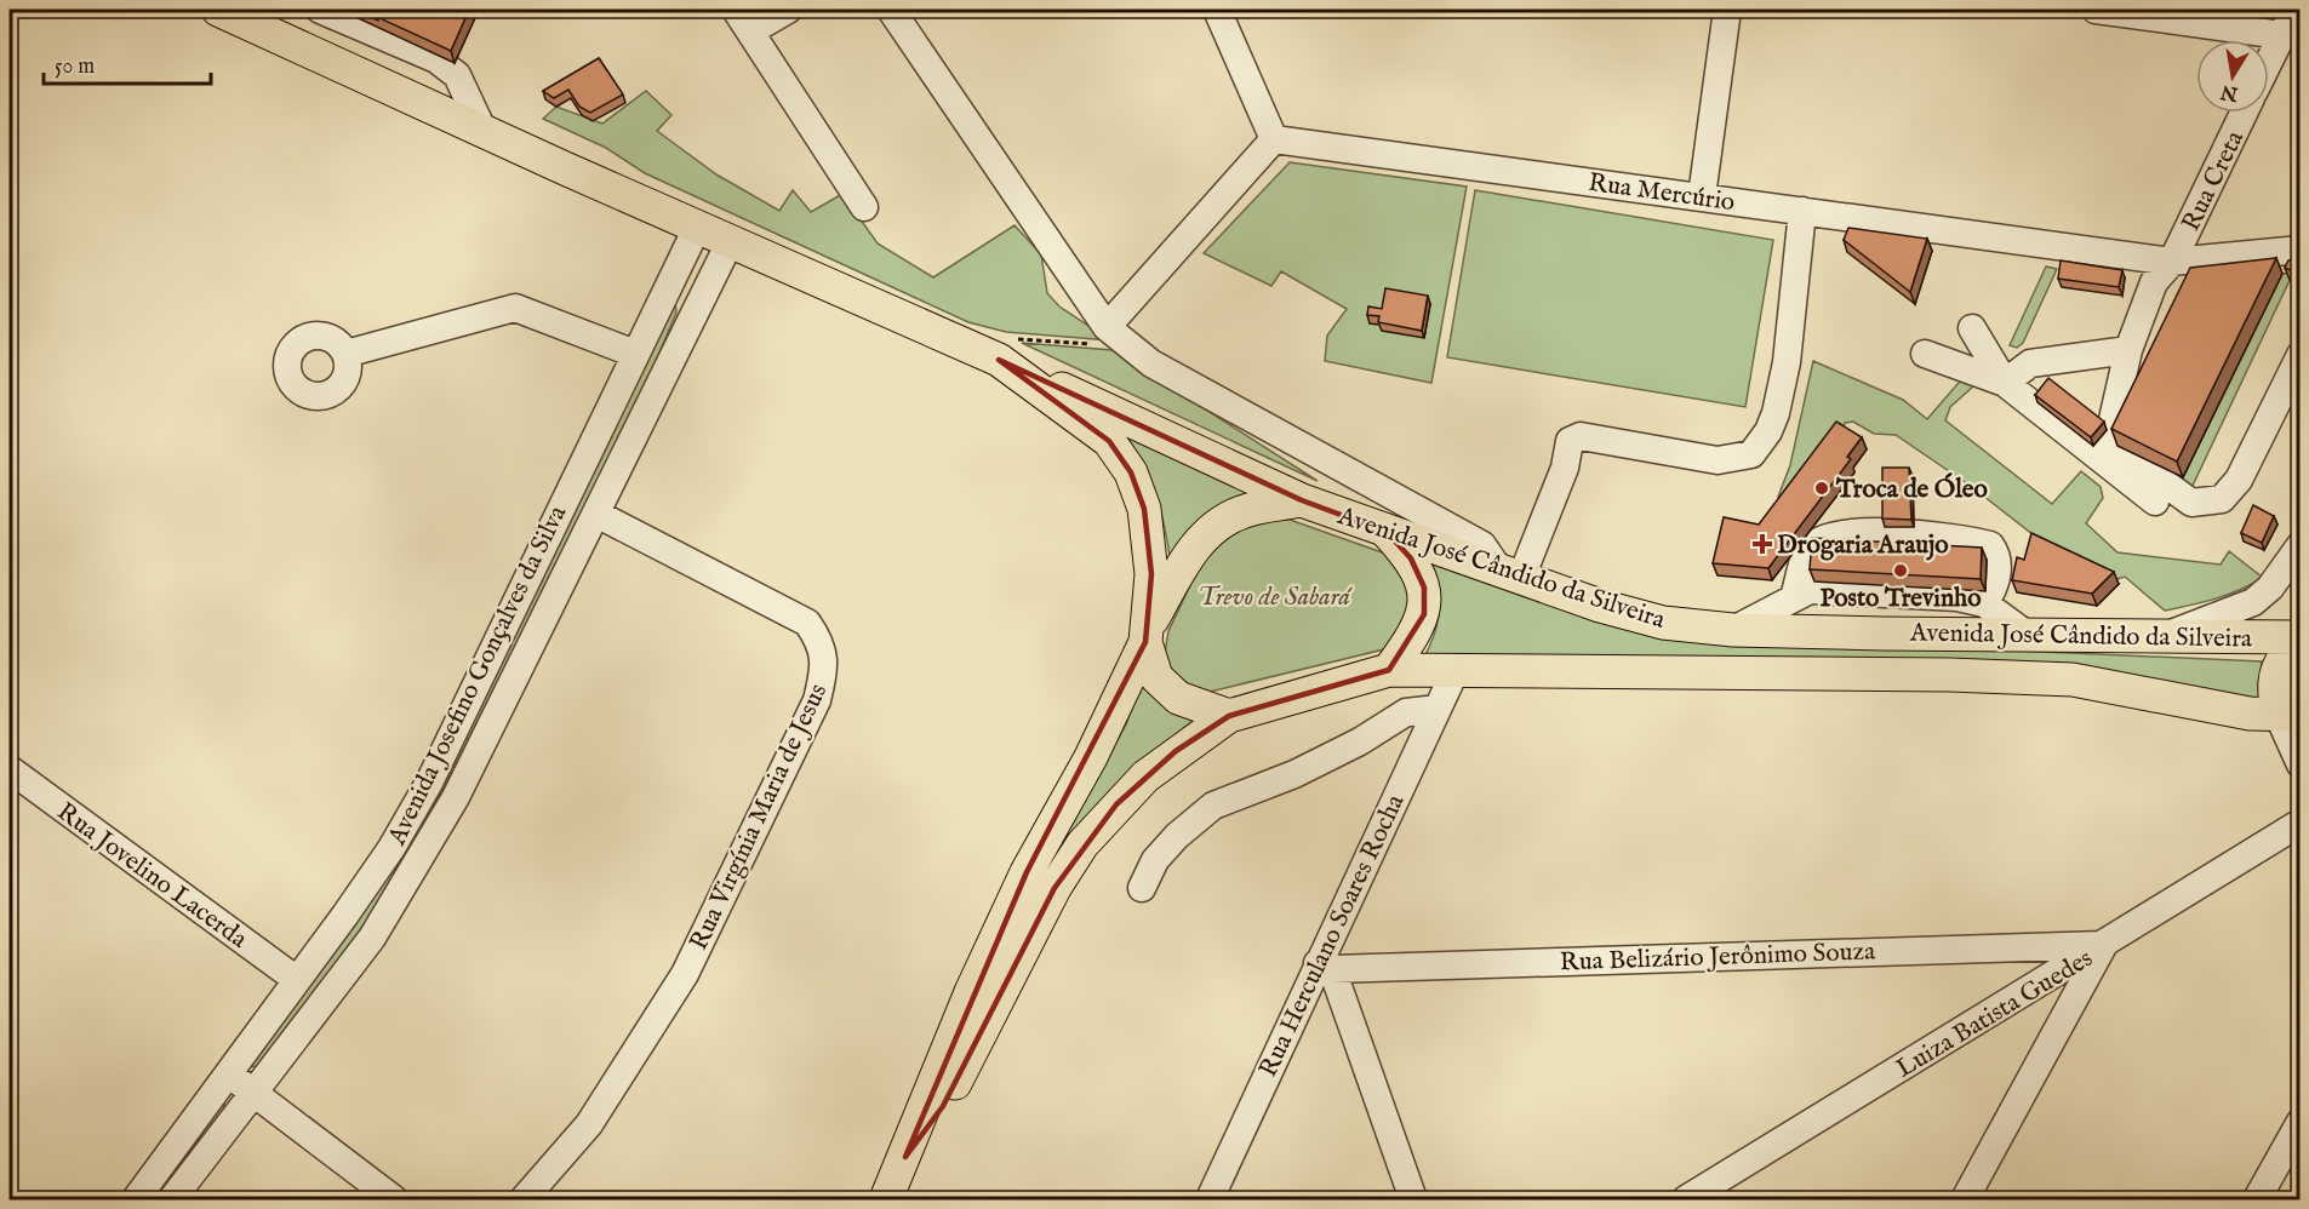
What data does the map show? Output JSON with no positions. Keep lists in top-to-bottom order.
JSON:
{
  "streets": {
    "main road": ["Avenida José Cândido da Silveira"],
    "street": [
      "Rua Creta",
      "Rua Mercúrio",
      "Avenida Josefino Gonçalves da Silva",
      "Rua Virgínia Maria de Jesus",
      "Rua Jovelino Lacerda",
      "Rua Herculano Soares Rocha",
      "Rua Belizário Jerônimo Souza",
      "Luiza Batista Guedes"
    ]
  },
  "crossings": [
    ["Rua Creta", "Rua Mercúrio"],
    ["Avenida José Cândido da Silveira", "Rua Herculano Soares Rocha"],
    ["Avenida Josefino Gonçalves da Silva", "Rua Virgínia Maria de Jesus"],
    ["Avenida Josefino Gonçalves da Silva", "Rua Jovelino Lacerda"],
    ["Rua Herculano Soares Rocha", "Rua Belizário Jerônimo Souza"],
    ["Rua Belizário Jerônimo Souza", "Luiza Batista Guedes"]
  ],
  "parks": ["Trevo de Sabará"],
  "places": {
    "other": ["Troca de Óleo", "Posto Trevinho"],
    "health": ["Drogaria Araujo"]
  },
  "scale_bar": "50 m",
  "north": "bottom"
}
